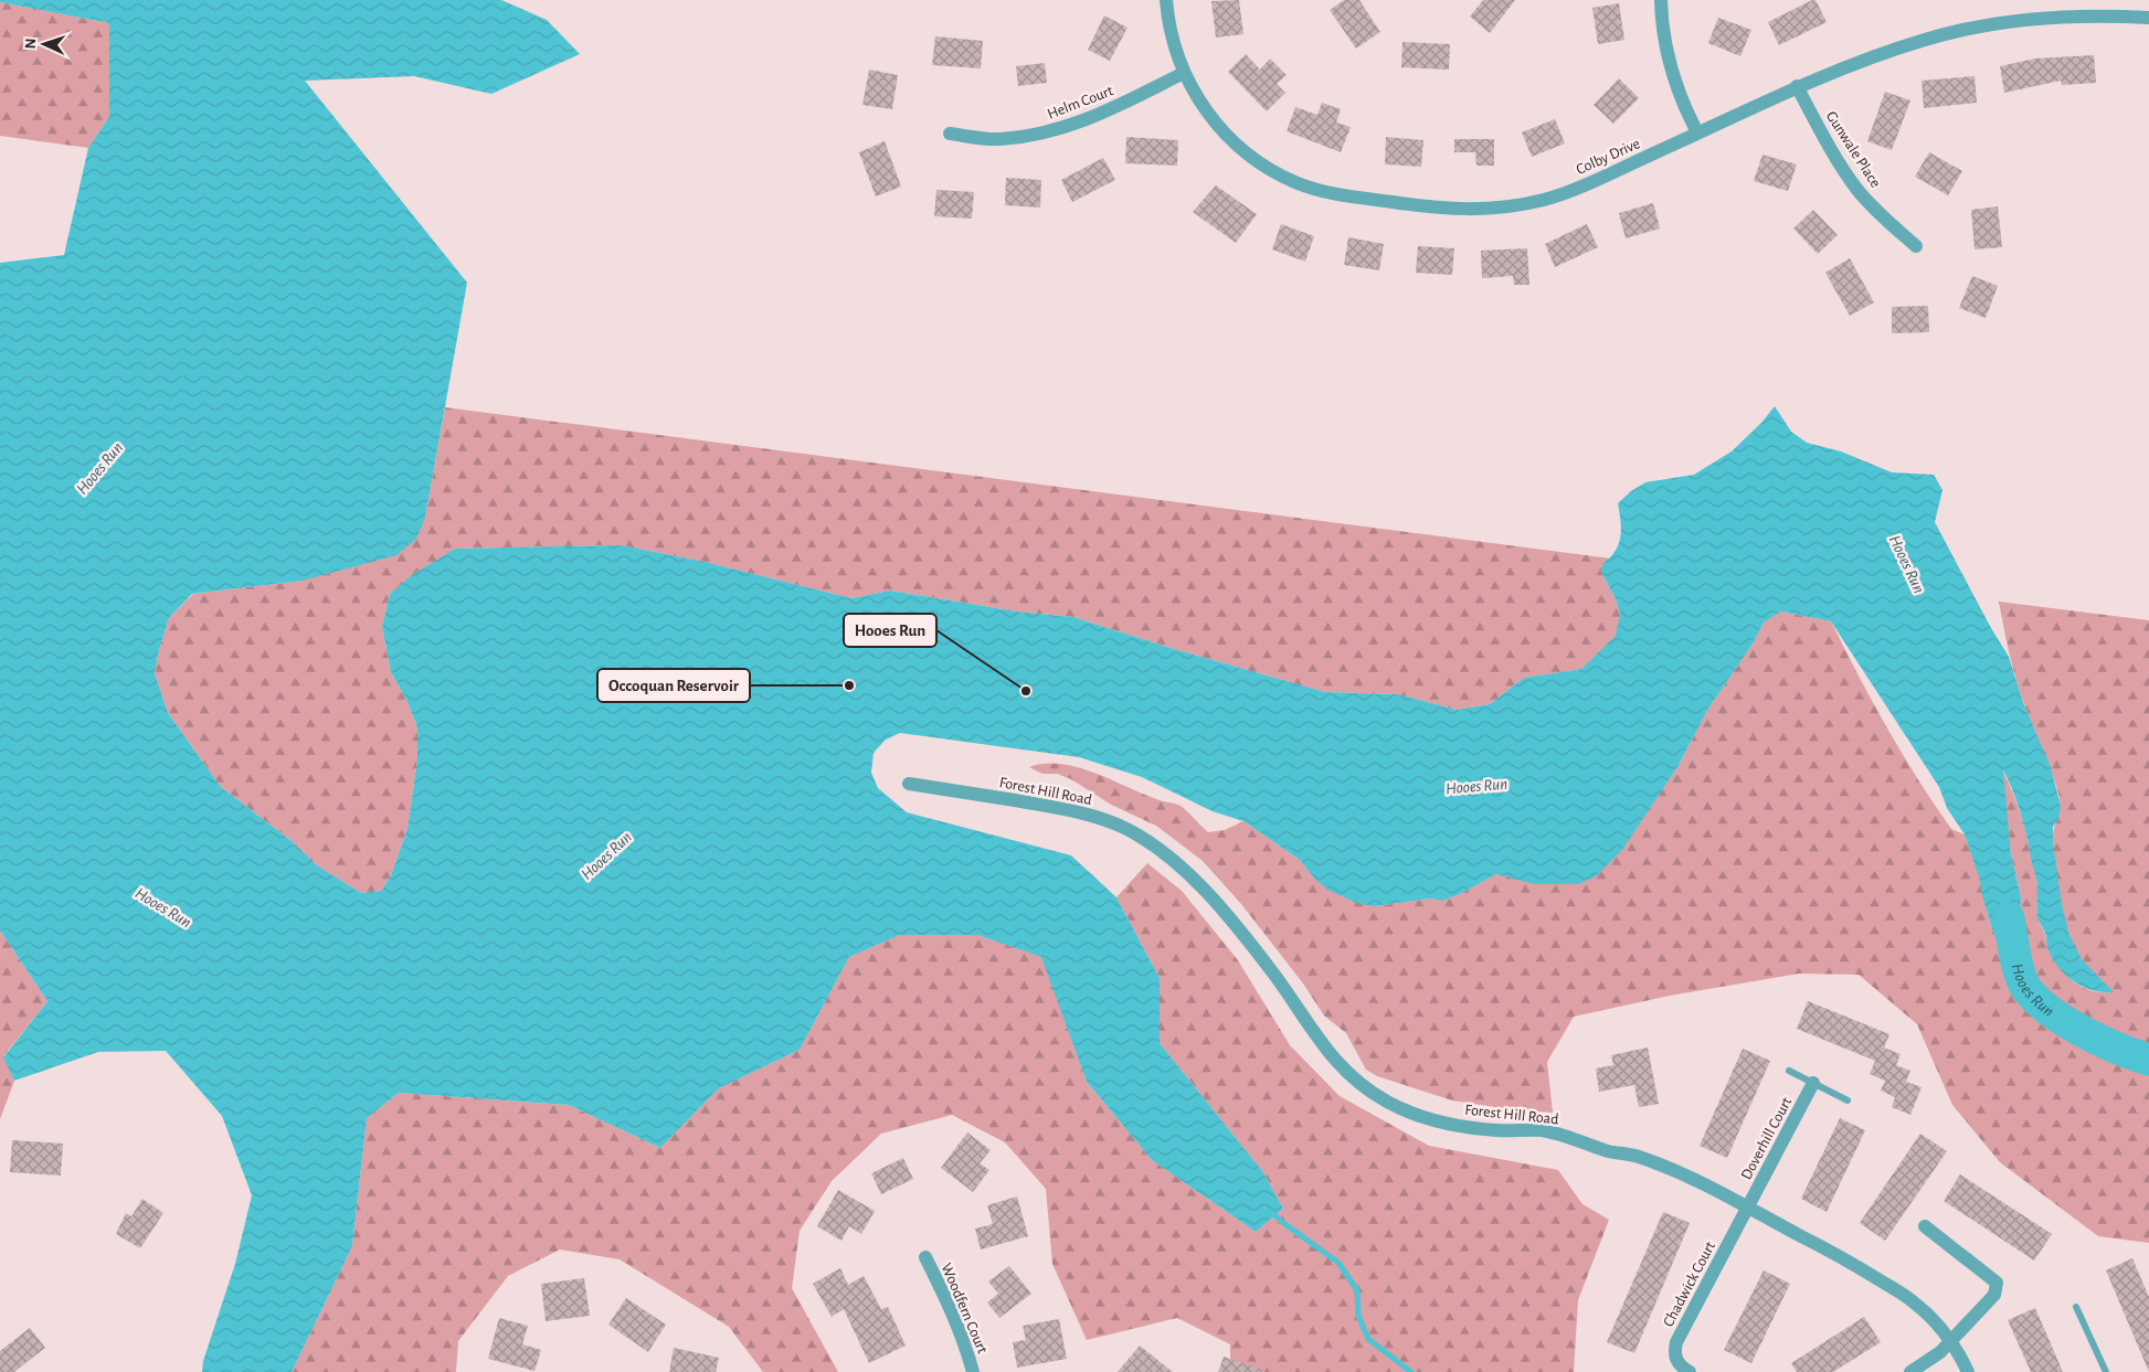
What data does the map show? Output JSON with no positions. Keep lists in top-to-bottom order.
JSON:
{
  "streets": {
    "street": [
      "Helm Court",
      "Gunwale Place",
      "Colby Drive",
      "Forest Hill Road",
      "Doverhill Court",
      "Chadwick Court",
      "Woodfern Court"
    ]
  },
  "crossings": [
    ["Helm Court", "Colby Drive"],
    ["Gunwale Place", "Colby Drive"],
    ["Forest Hill Road", "Doverhill Court"],
    ["Forest Hill Road", "Chadwick Court"],
    ["Doverhill Court", "Chadwick Court"]
  ],
  "water": ["Hooes Run"],
  "places": ["Occoquan Reservoir", "Hooes Run"],
  "north": "left"
}
